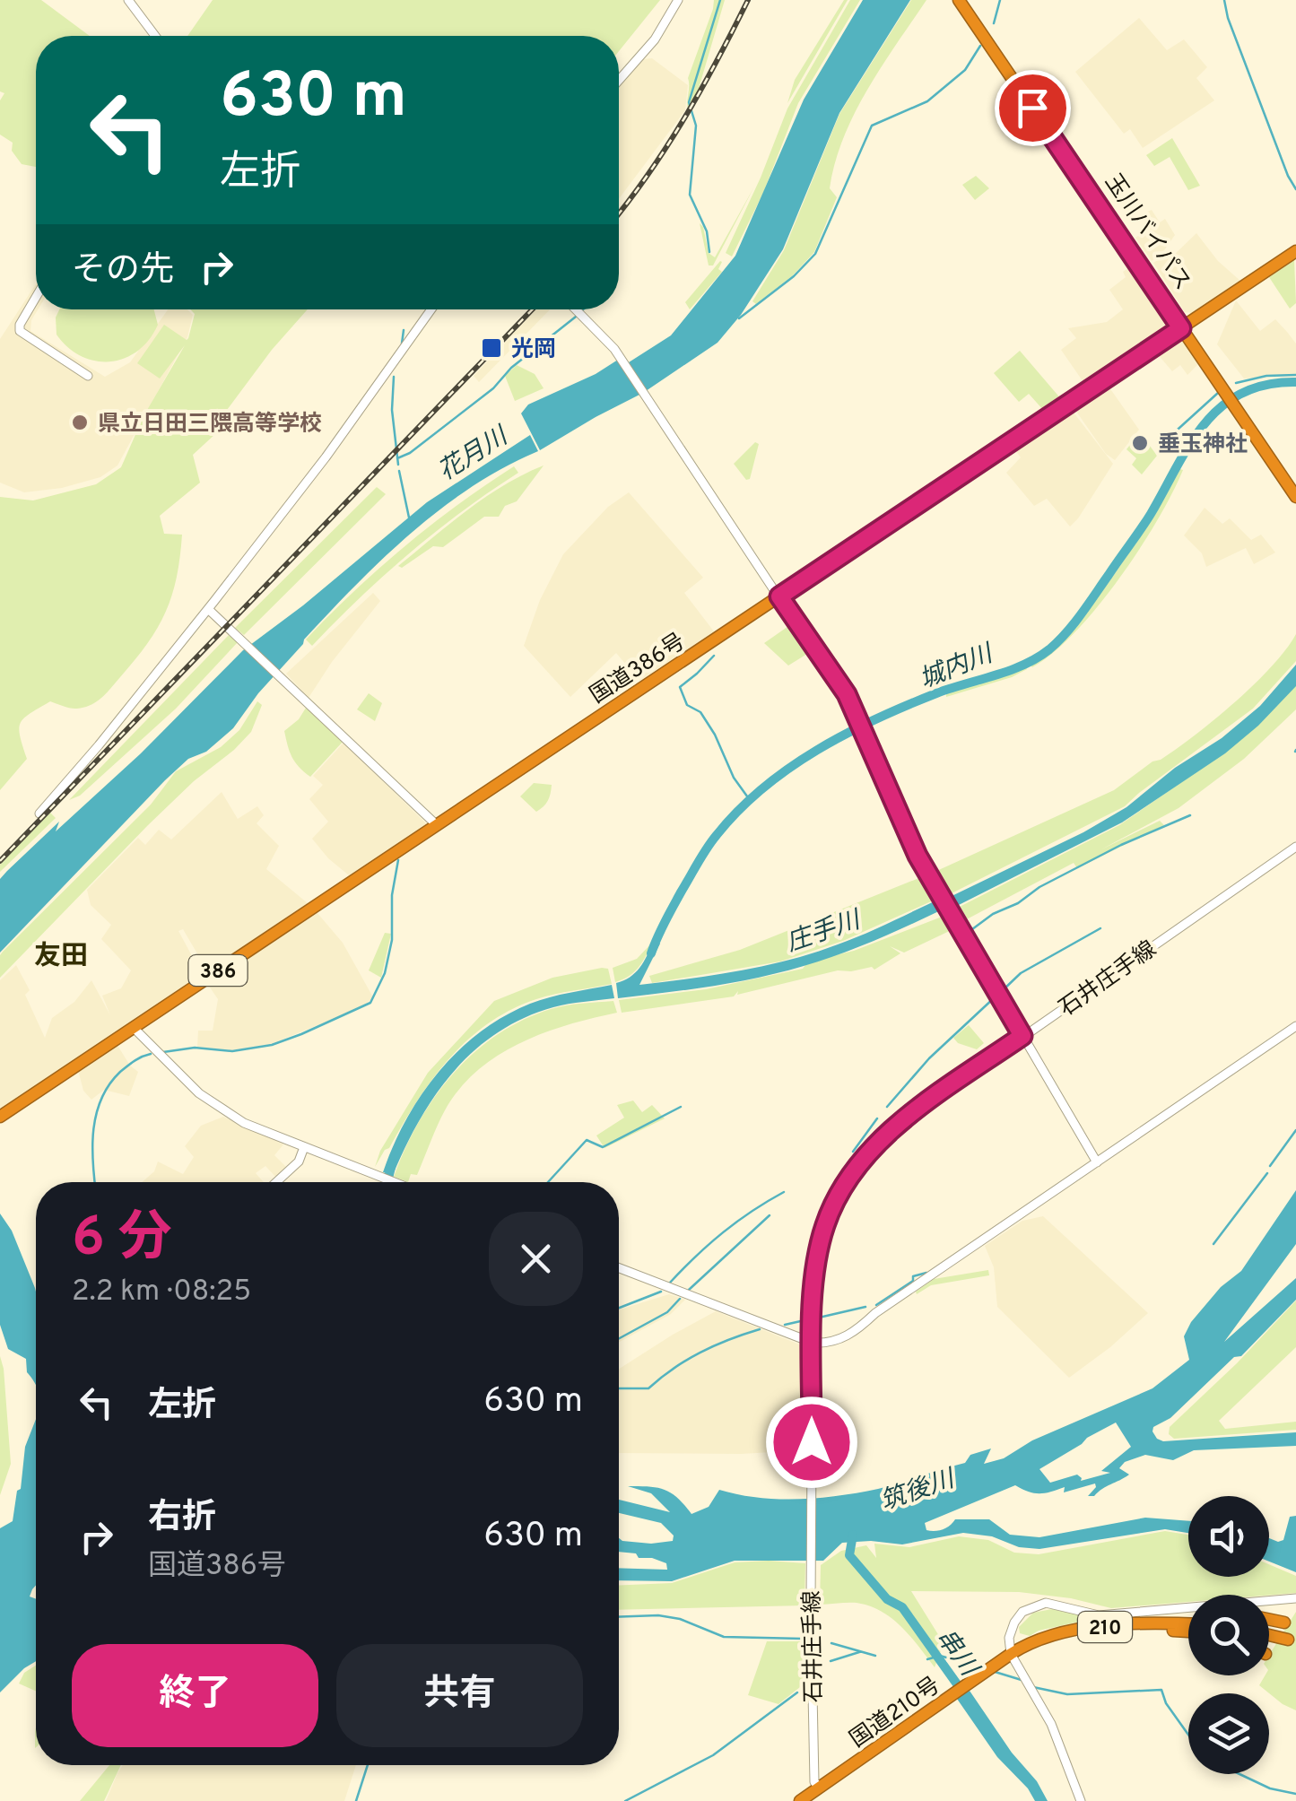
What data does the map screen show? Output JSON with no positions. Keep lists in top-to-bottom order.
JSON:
{
  "streets": {
    "highway": [
      "玉川バイパス",
      "国道386号",
      "386",
      "210",
      "国道210号"
    ],
    "street": ["石井庄手線"]
  },
  "crossings": [
    ["玉川バイパス", "国道386号"],
    ["石井庄手線", "国道210号"],
    ["210", "国道210号"]
  ],
  "districts": ["友田"],
  "water": [
    "花月川",
    "城内川",
    "庄手川",
    "筑後川",
    "串川"
  ],
  "places": {
    "transit": ["光岡"],
    "other": ["県立日田三隈高等学校", "垂玉神社"]
  },
  "page": {
    "turn": ["630 m", "左折"],
    "then": "その先",
    "heading": ["6 分", "2.2 km · 08:25"],
    "list": [
      {
        "name": "左折",
        "value": "630 m"
      },
      {
        "name": "右折",
        "note": "国道386号",
        "value": "630 m"
      }
    ],
    "buttons": ["終了", "共有"]
  }
}
